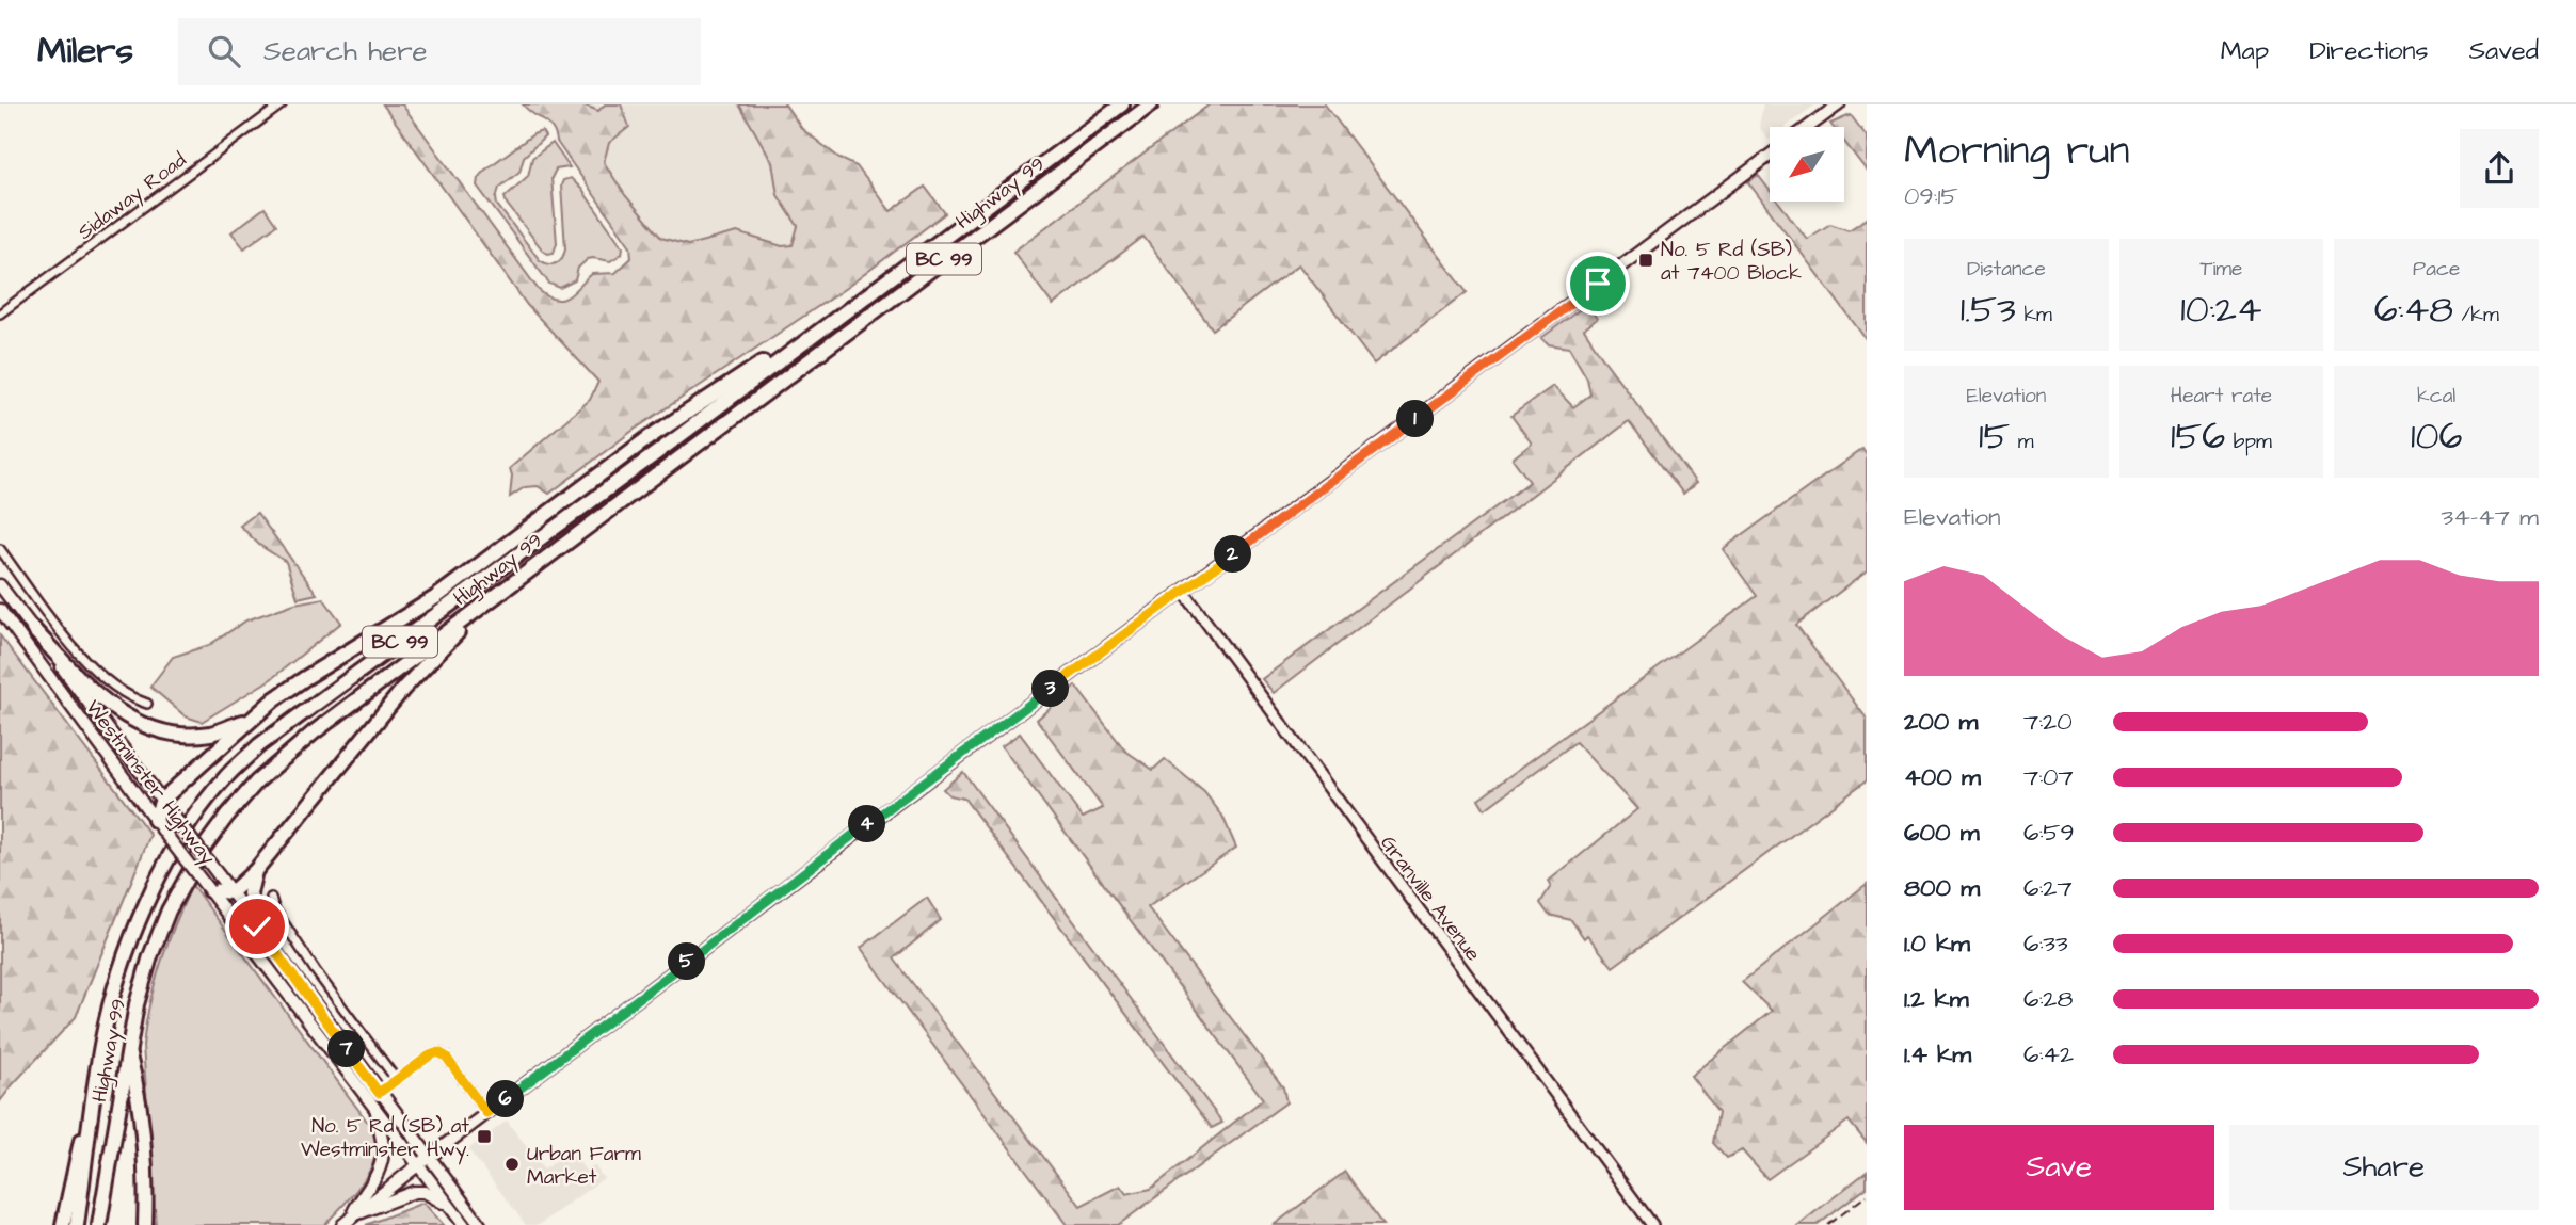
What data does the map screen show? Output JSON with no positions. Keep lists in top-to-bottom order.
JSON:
{
  "streets": {
    "highway": ["Highway 99", "BC 99"],
    "main road": ["Westminster Highway"],
    "street": ["Sidaway Road", "Granville Avenue"]
  },
  "places": {
    "transit": ["No. 5 Rd (SB) at 7400 Block", "No. 5 Rd (SB) at Westminster Hwy."],
    "other": ["Urban Farm Market"]
  },
  "north": "bottom left",
  "page": {
    "header": "Milers",
    "search": "Search here",
    "nav": ["Map", "Directions", "Saved"],
    "heading": ["Morning run", "09:15"],
    "stats": [
      ["Distance", "1.53 km"],
      ["Time", "10:24"],
      ["Pace", "6:48 /km"],
      ["Elevation", "15 m"],
      ["Heart rate", "156 bpm"],
      ["kcal", "106"]
    ],
    "pins": [
      "1",
      "2",
      "3",
      "4",
      "5",
      "7",
      "6"
    ],
    "chart": ["Elevation", "34–47 m"],
    "list": [
      {
        "name": "200 m",
        "note": "7:20"
      },
      {
        "name": "400 m",
        "note": "7:07"
      },
      {
        "name": "600 m",
        "note": "6:59"
      },
      {
        "name": "800 m",
        "note": "6:27"
      },
      {
        "name": "1.0 km",
        "note": "6:33"
      },
      {
        "name": "1.2 km",
        "note": "6:28"
      },
      {
        "name": "1.4 km",
        "note": "6:42"
      }
    ],
    "buttons": ["Save", "Share"]
  }
}
